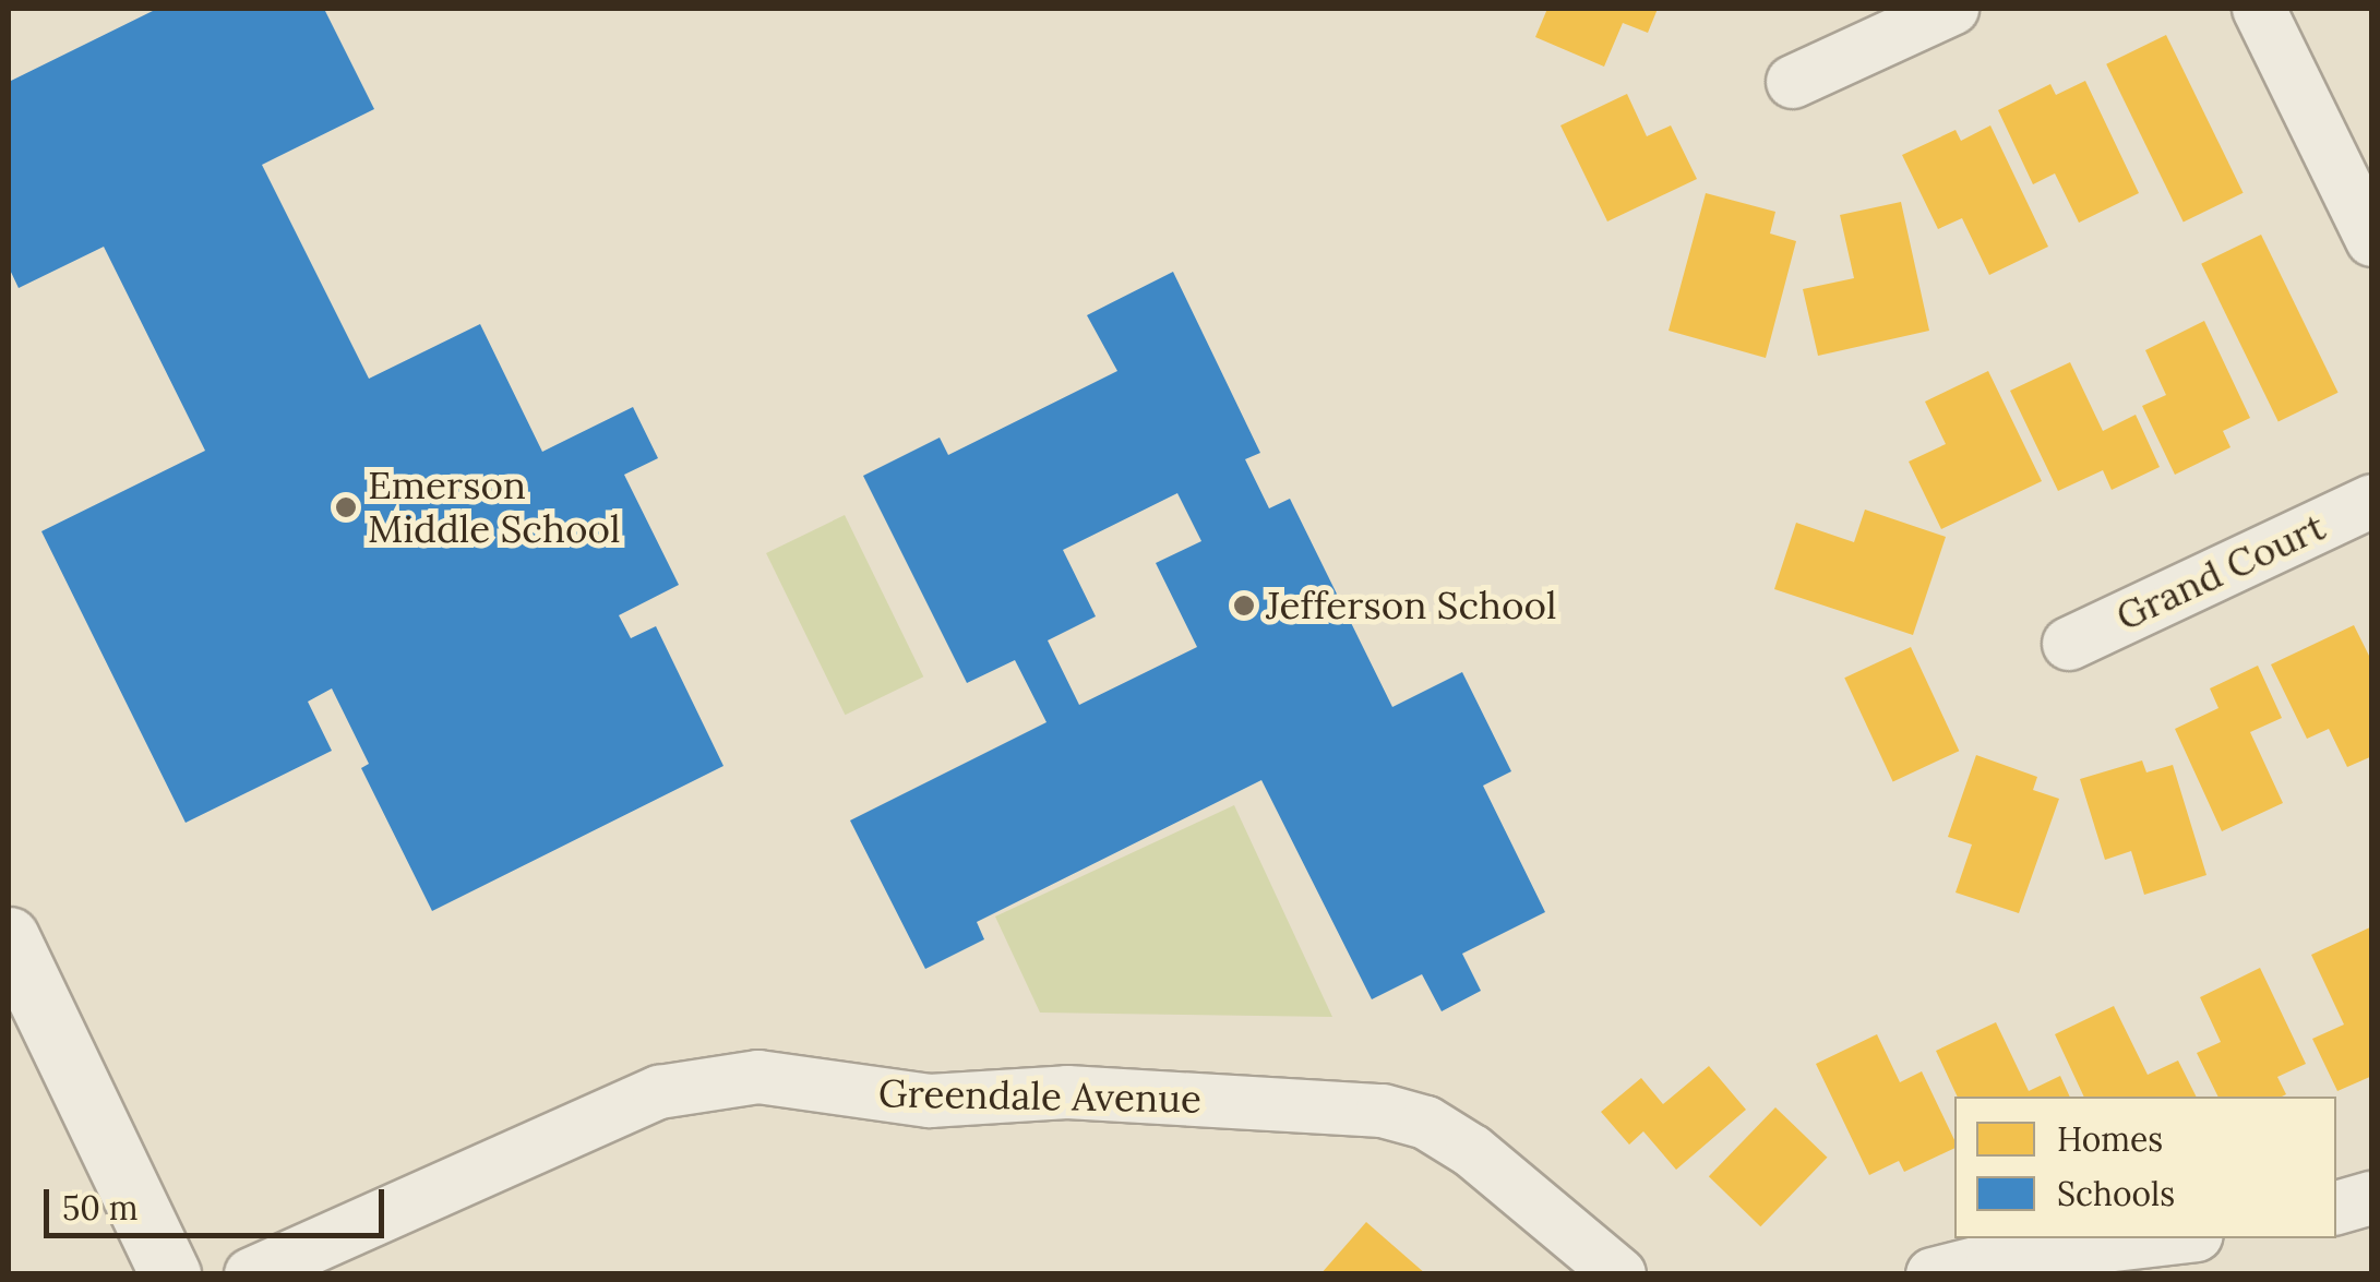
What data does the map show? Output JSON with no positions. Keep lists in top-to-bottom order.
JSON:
{
  "streets": {
    "street": ["Grand Court", "Greendale Avenue"]
  },
  "places": ["Emerson Middle School", "Jefferson School"],
  "legend": ["Homes", "Schools"],
  "scale_bar": "50 m"
}
